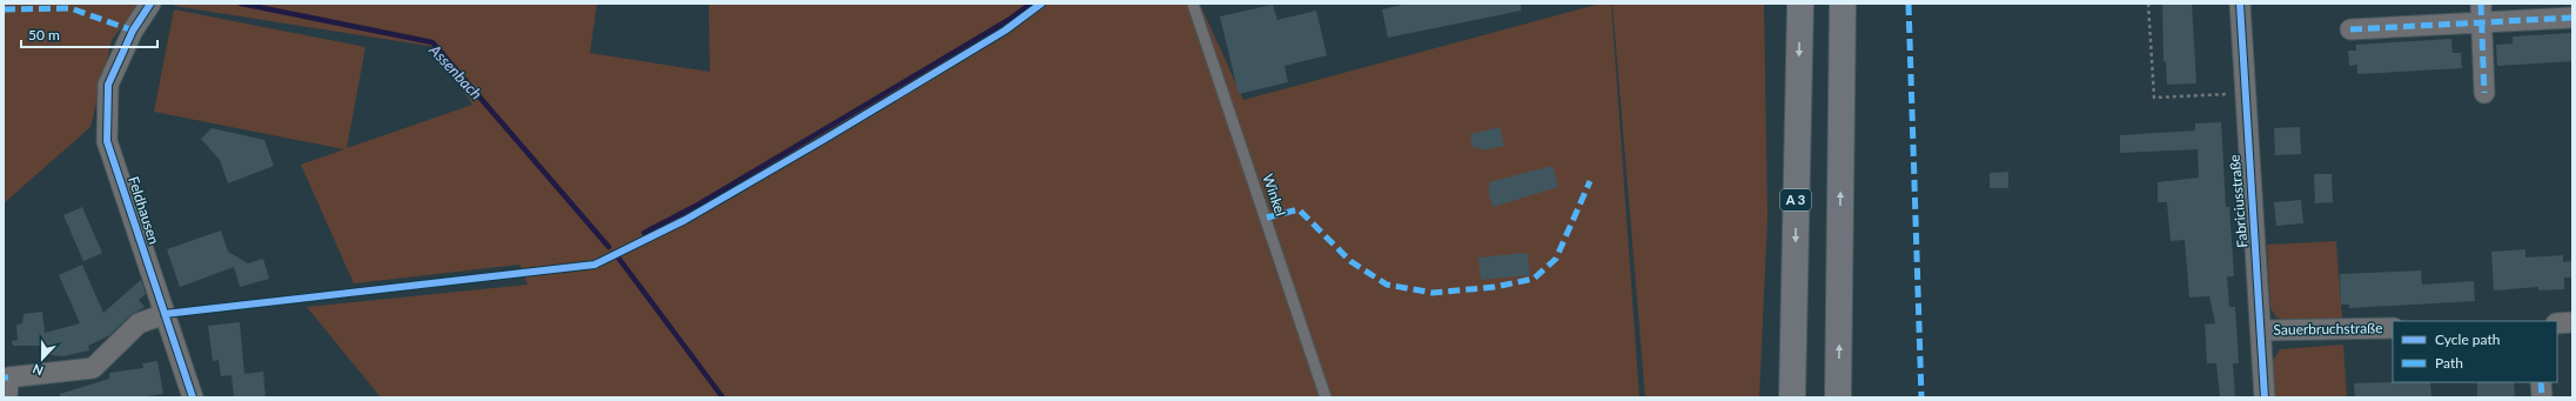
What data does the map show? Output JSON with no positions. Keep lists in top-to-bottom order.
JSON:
{
  "streets": {
    "highway": ["A 3"],
    "street": ["Fabriciusstraße", "Feldhausen", "Sauerbruchstraße"],
    "lane": ["Winkel"]
  },
  "crossings": [
    ["Fabriciusstraße", "Sauerbruchstraße"]
  ],
  "water": ["Assenbach"],
  "legend": ["Cycle path", "Path"],
  "scale_bar": "50 m",
  "north": "bottom"
}
